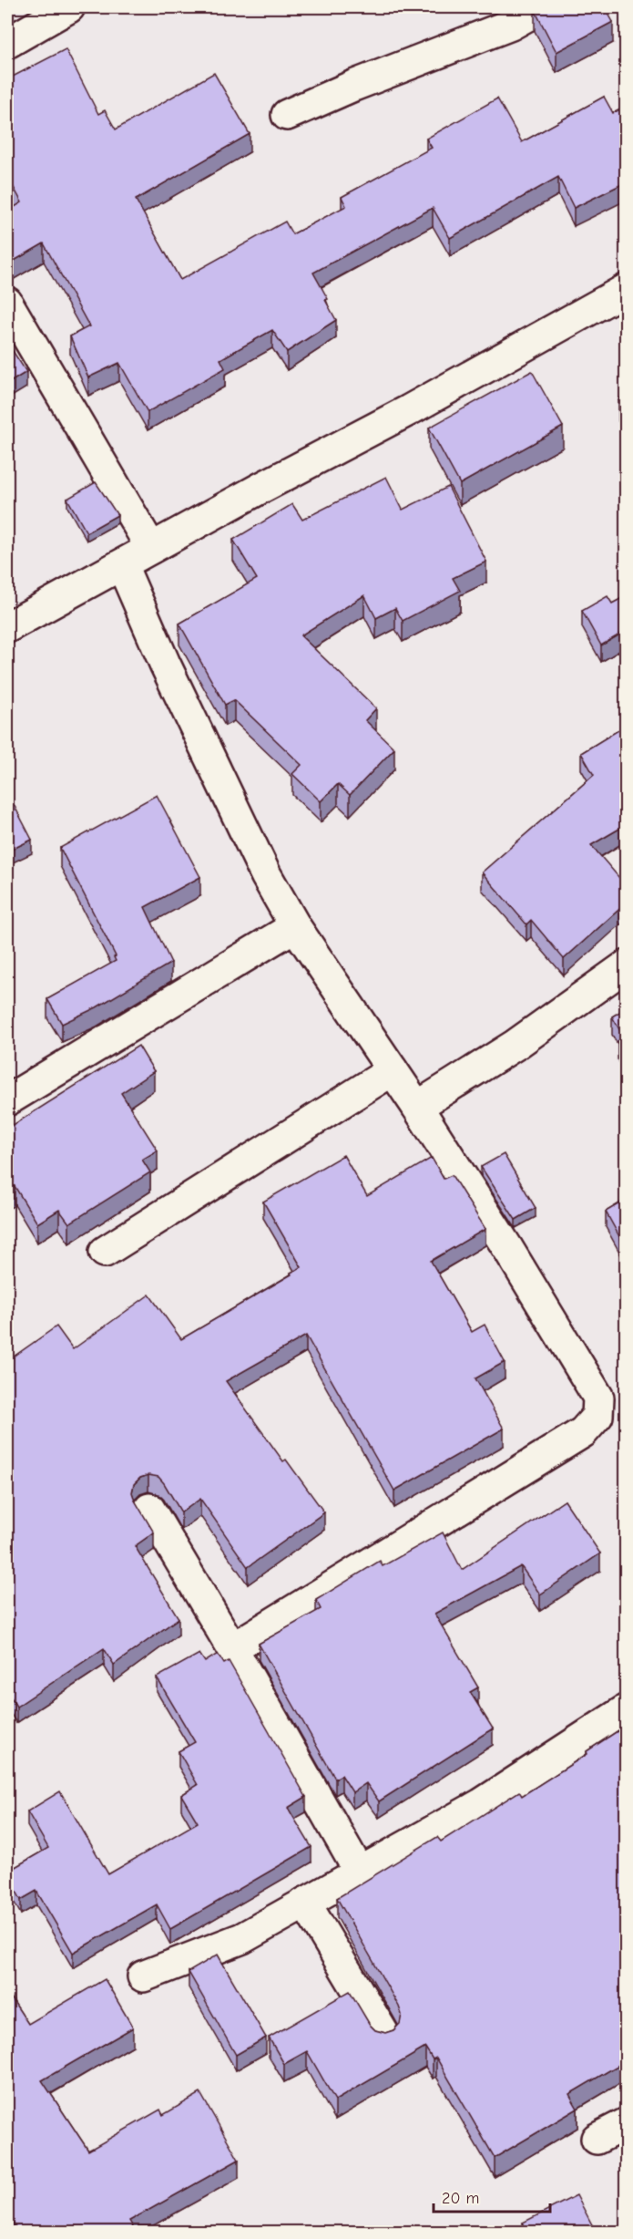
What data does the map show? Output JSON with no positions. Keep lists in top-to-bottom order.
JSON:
{
  "scale_bar": "20 m"
}
